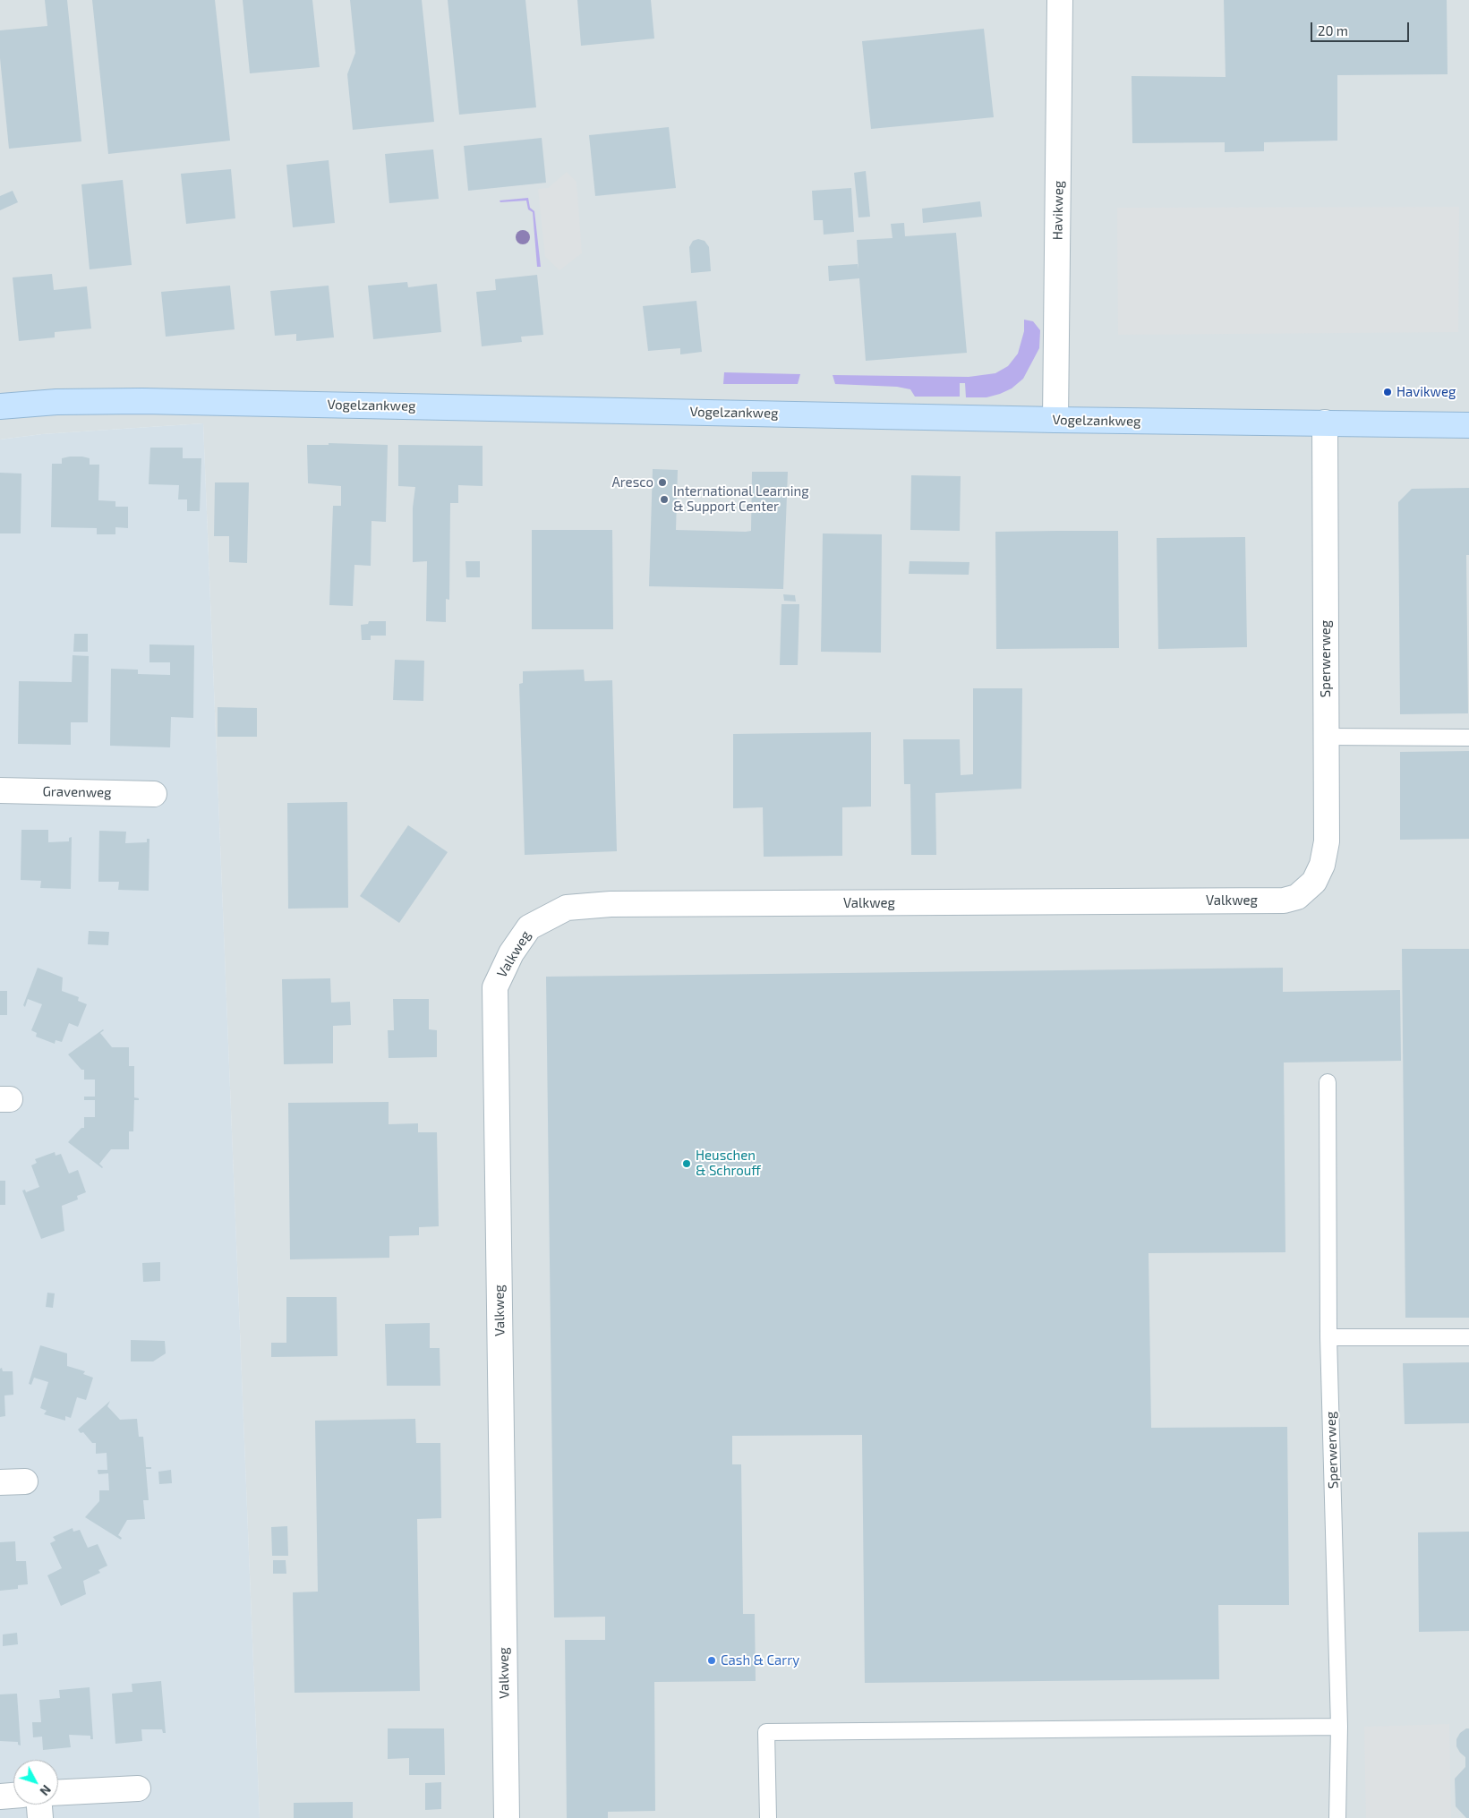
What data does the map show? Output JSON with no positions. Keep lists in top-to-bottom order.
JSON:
{
  "streets": {
    "street": [
      "Havikweg",
      "Vogelzankweg",
      "Sperwerweg",
      "Gravenweg",
      "Valkweg"
    ]
  },
  "crossings": [
    ["Havikweg", "Vogelzankweg"],
    ["Vogelzankweg", "Sperwerweg"],
    ["Sperwerweg", "Valkweg"]
  ],
  "places": [
    "Havikweg",
    "Aresco",
    "International Learning & Support Center",
    "Heuschen & Schrouff",
    "Cash & Carry"
  ],
  "scale_bar": "20 m",
  "north": "bottom right"
}
